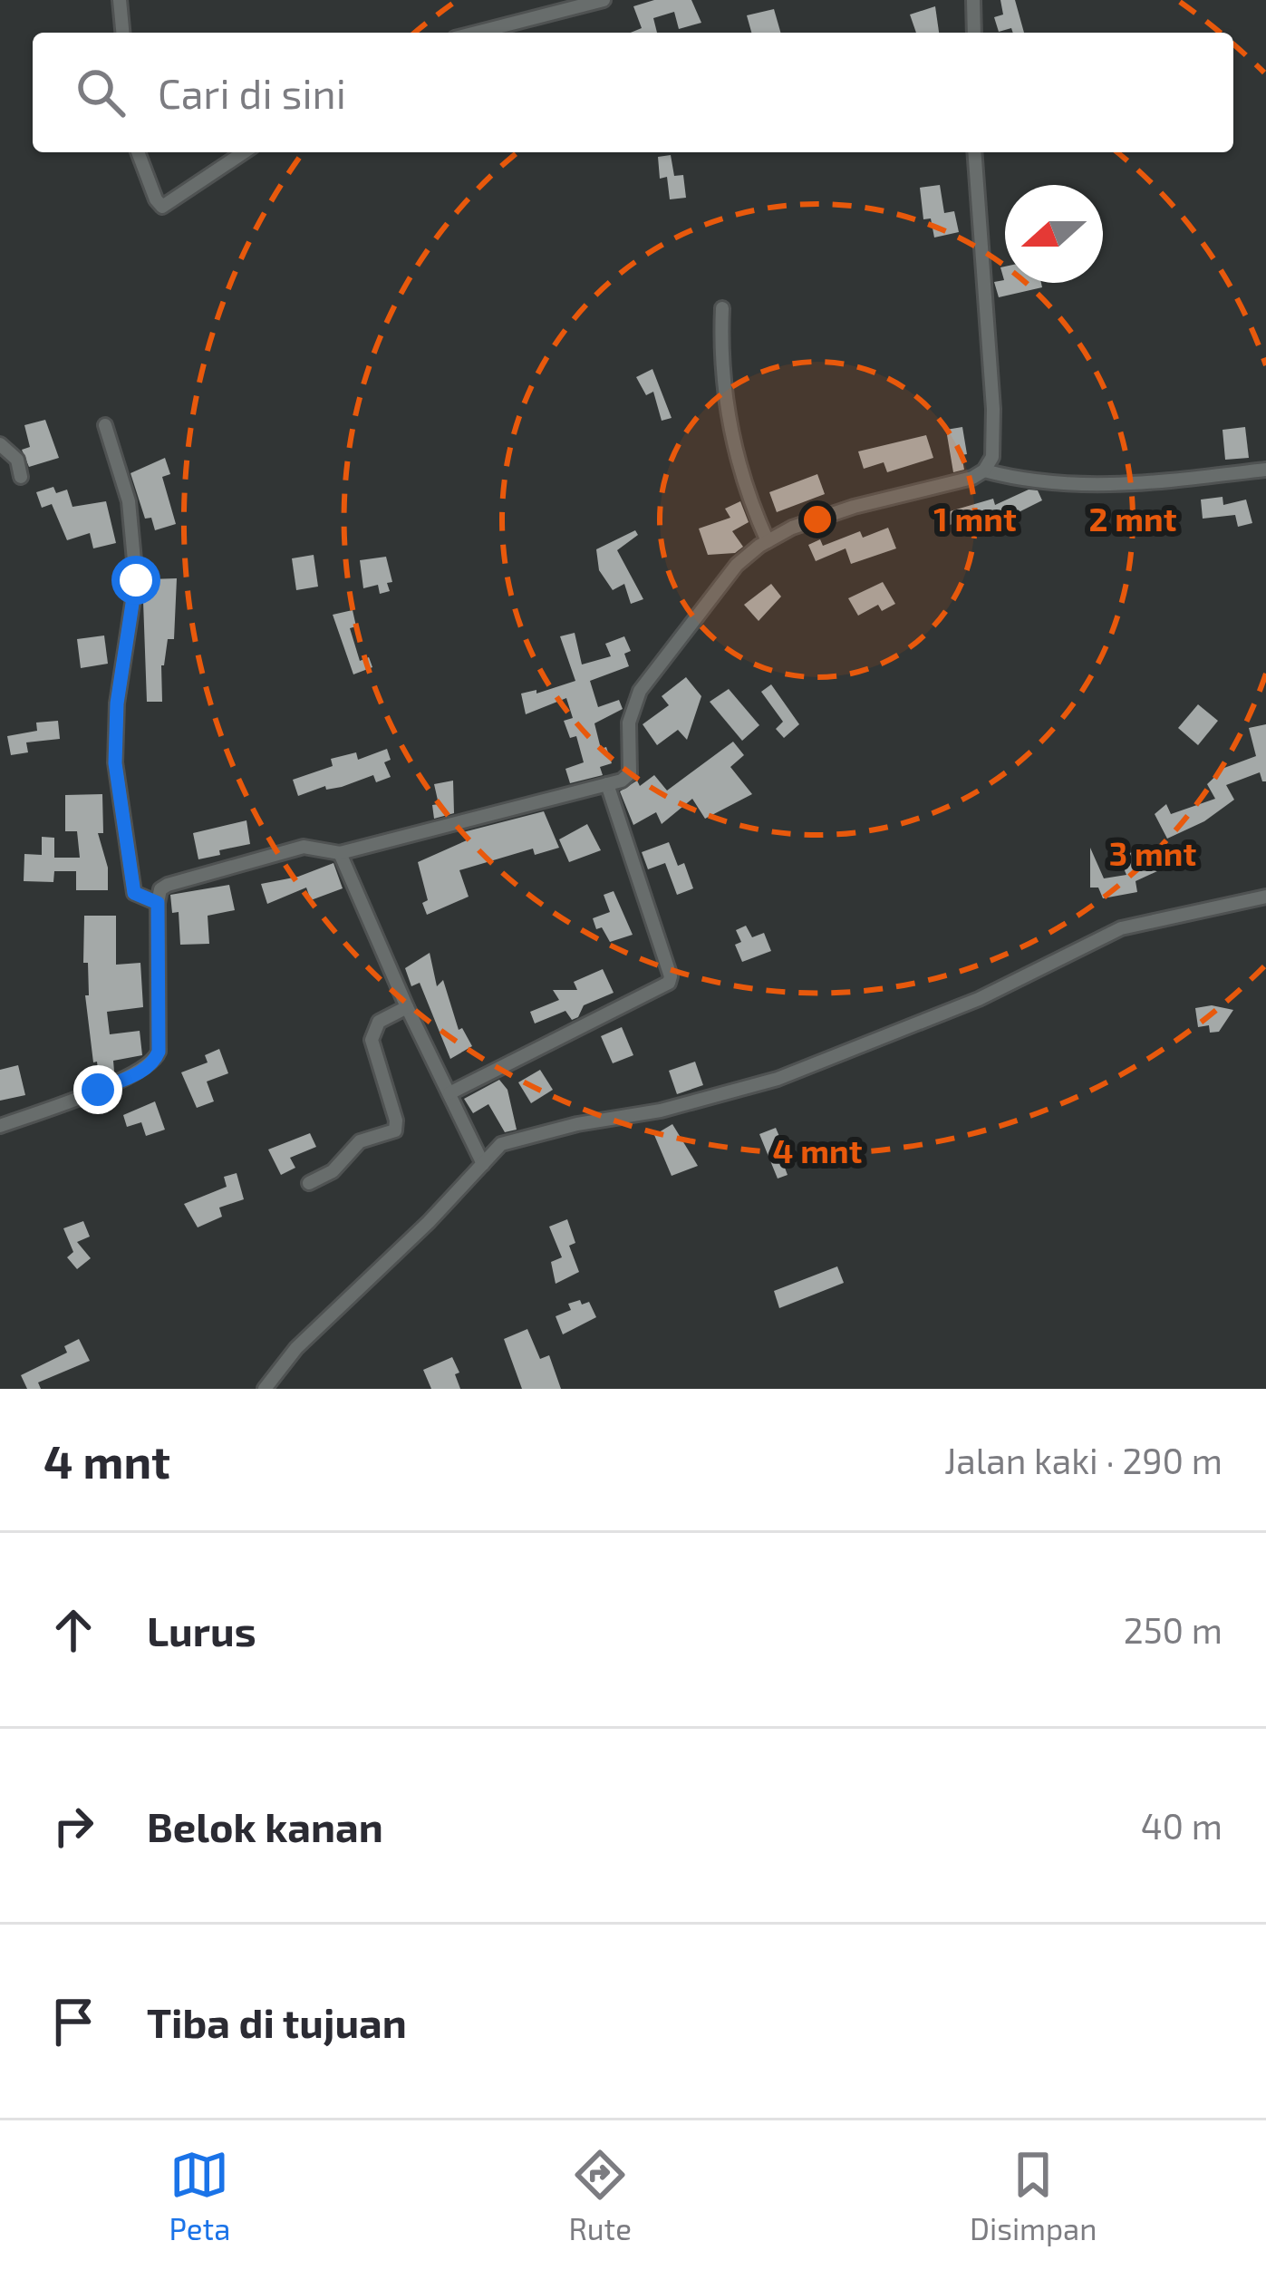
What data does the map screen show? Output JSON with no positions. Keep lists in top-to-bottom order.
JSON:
{
  "north": "left",
  "page": {
    "search": "Cari di sini",
    "heading": ["4 mnt", "Jalan kaki · 290 m"],
    "list": [
      ["Lurus", "250 m"],
      ["Belok kanan", "40 m"],
      "Tiba di tujuan"
    ],
    "nav": ["Peta", "Rute", "Disimpan"]
  },
  "rings": [
    "1 mnt",
    "2 mnt",
    "3 mnt",
    "4 mnt"
  ]
}
